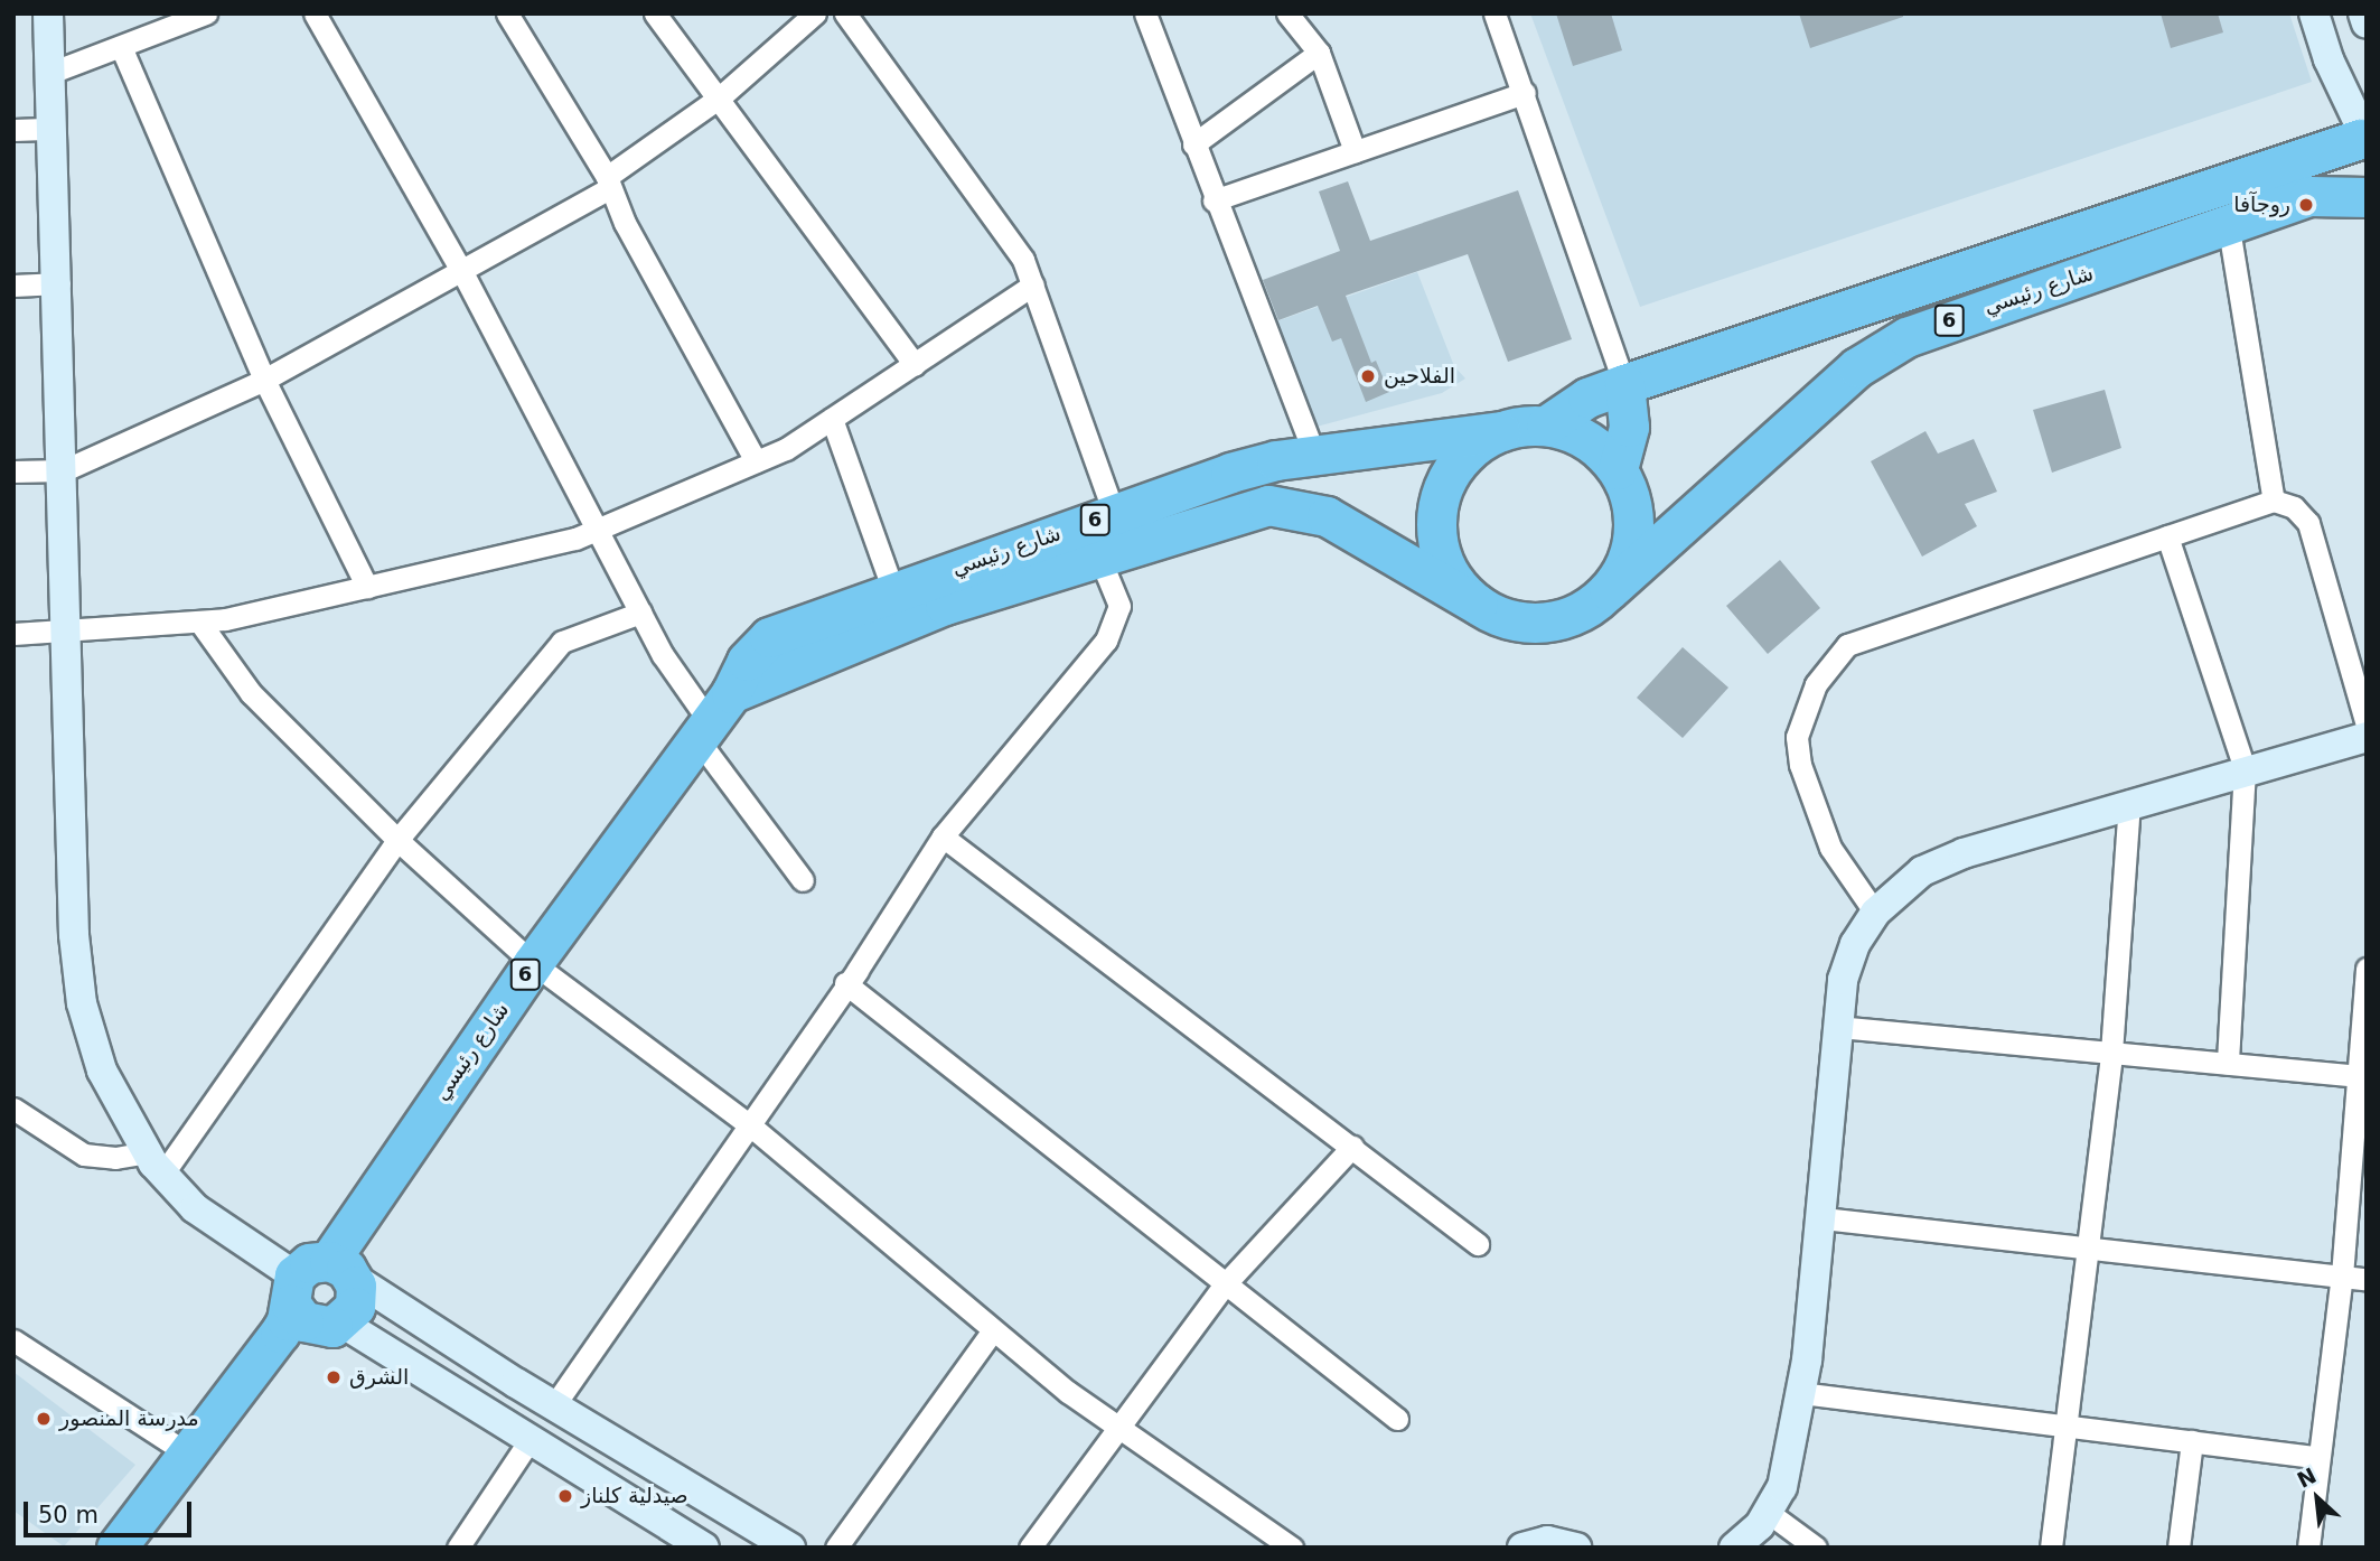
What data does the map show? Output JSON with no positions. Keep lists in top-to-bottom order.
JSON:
{
  "streets": {
    "highway": ["شارع رئيسي", "6"]
  },
  "places": [
    "روجآفا",
    "الفلاحين",
    "الشرق",
    "مدرسة المنصور",
    "صيدلية كلناز"
  ],
  "scale_bar": "50 m",
  "north": "top left"
}
